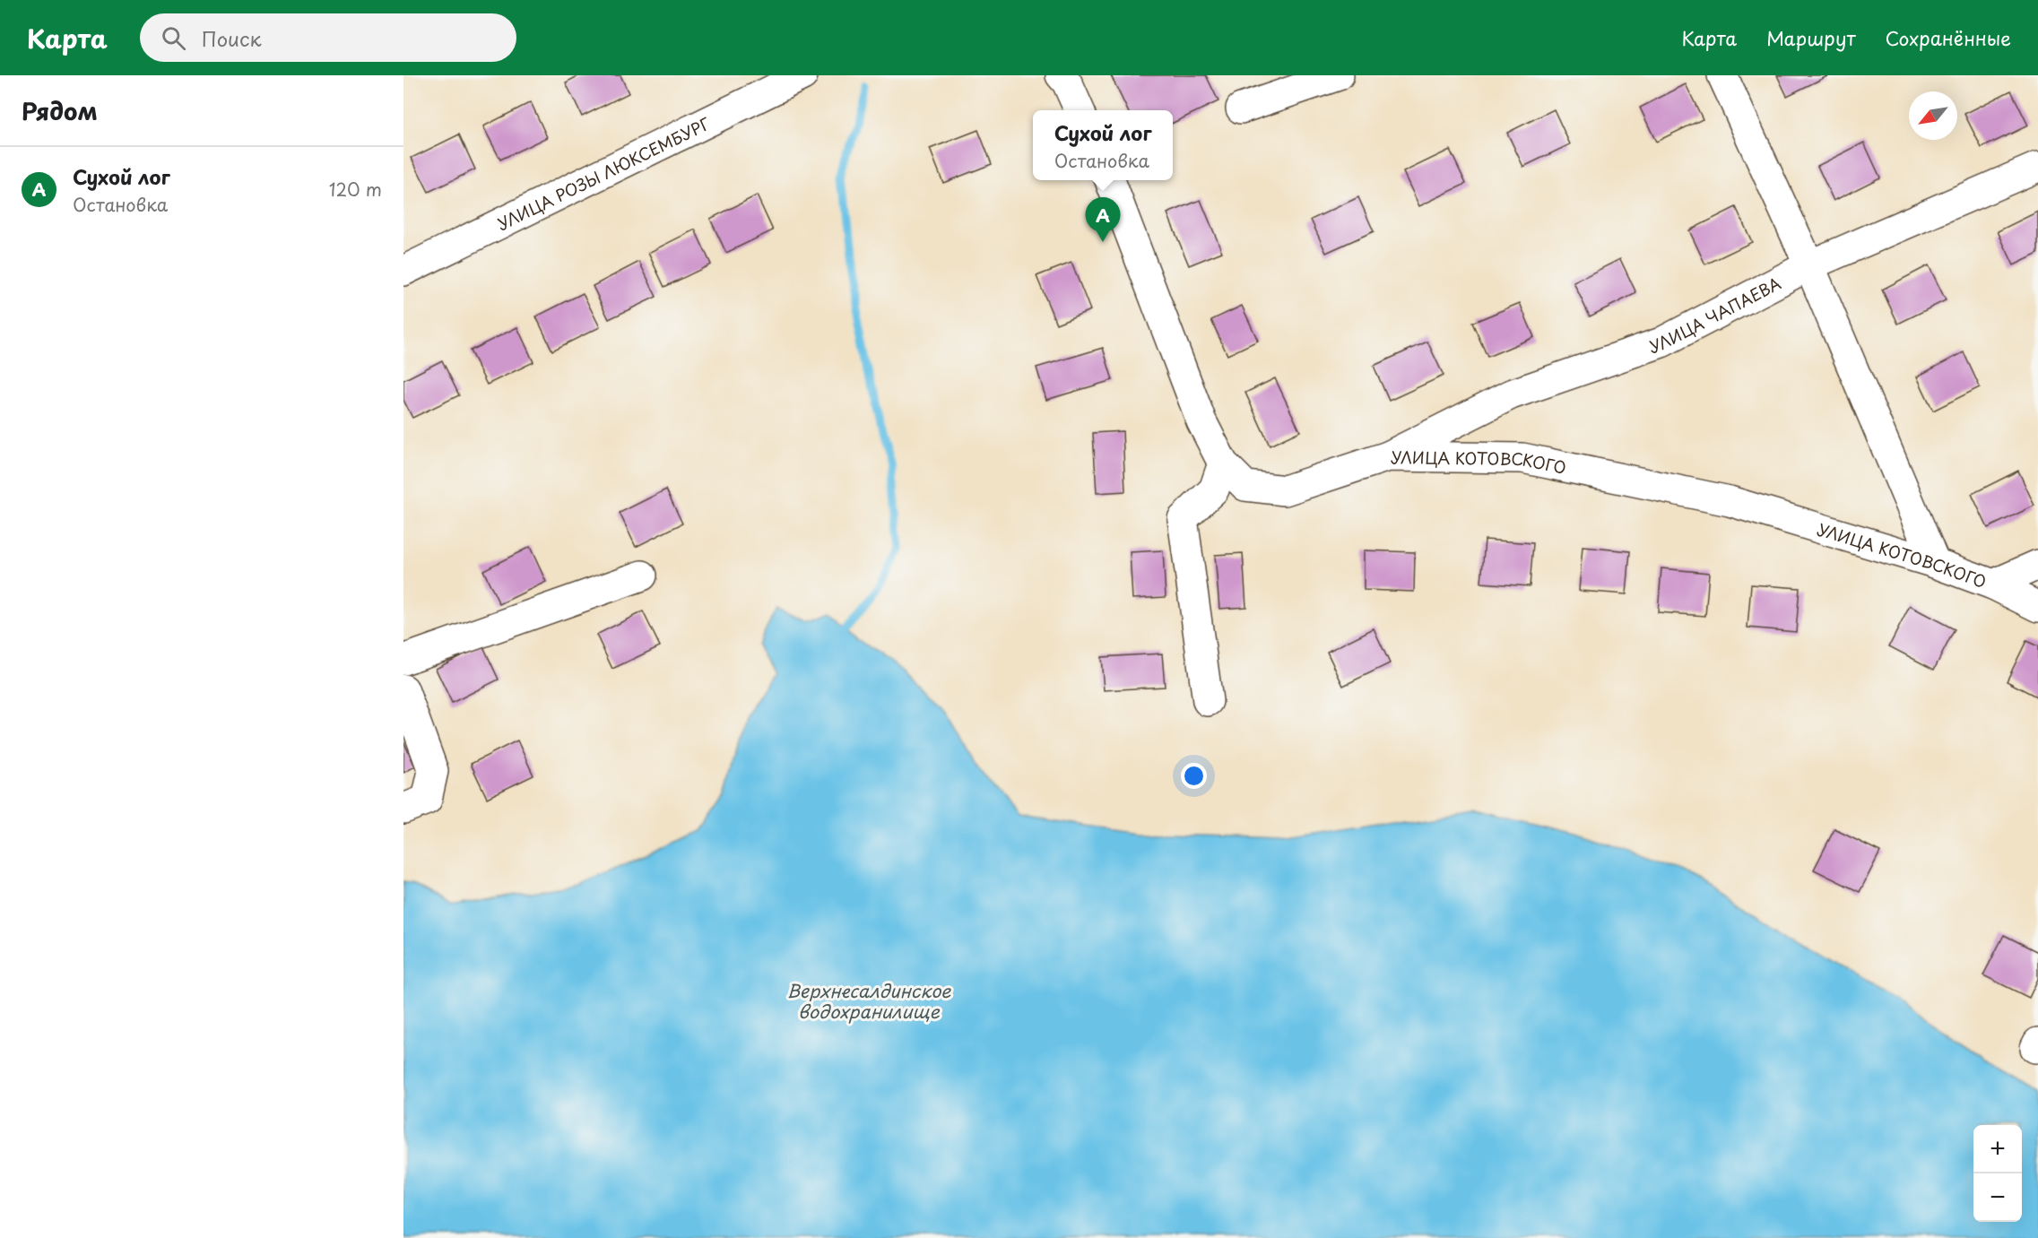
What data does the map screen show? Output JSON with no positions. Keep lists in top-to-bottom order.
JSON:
{
  "streets": {
    "street": ["УЛИЦА РОЗЫ ЛЮКСЕМБУРГ", "УЛИЦА ЧАПАЕВА", "УЛИЦА КОТОВСКОГО"]
  },
  "crossings": [
    ["УЛИЦА ЧАПАЕВА", "УЛИЦА КОТОВСКОГО"]
  ],
  "water": ["Верхнесалдинское водохранилище"],
  "north": "bottom left",
  "page": {
    "header": "Карта",
    "search": "Поиск",
    "nav": ["Карта", "Маршрут", "Сохранённые"],
    "heading": "Рядом",
    "popup": ["Сухой лог", "Остановка"],
    "list": [
      {
        "mark": "A",
        "name": "Сухой лог",
        "note": "Остановка",
        "value": "120 m"
      }
    ],
    "pins": "A",
    "map_buttons": ["+", "−"]
  }
}
